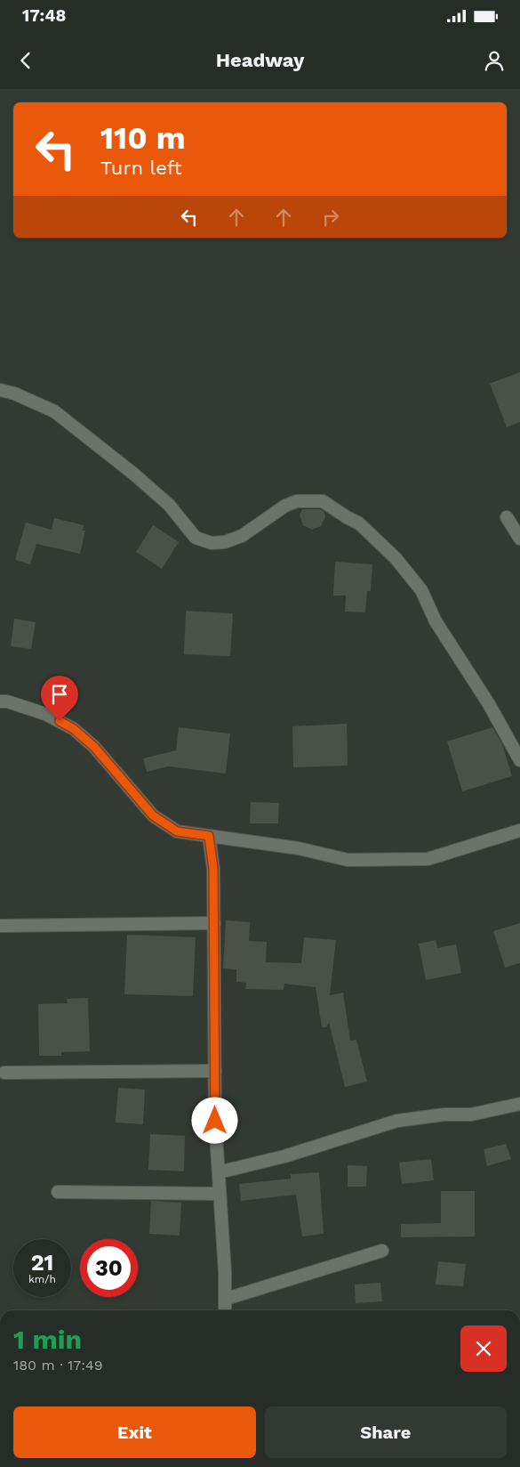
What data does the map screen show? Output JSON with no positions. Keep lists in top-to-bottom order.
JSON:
{
  "page": {
    "status": "17:48",
    "header": "Headway",
    "turn": ["110 m", "Turn left"],
    "speed": "21 km/h",
    "limit": "30",
    "heading": ["1 min", "180 m · 17:49"],
    "buttons": ["Exit", "Share"]
  }
}
